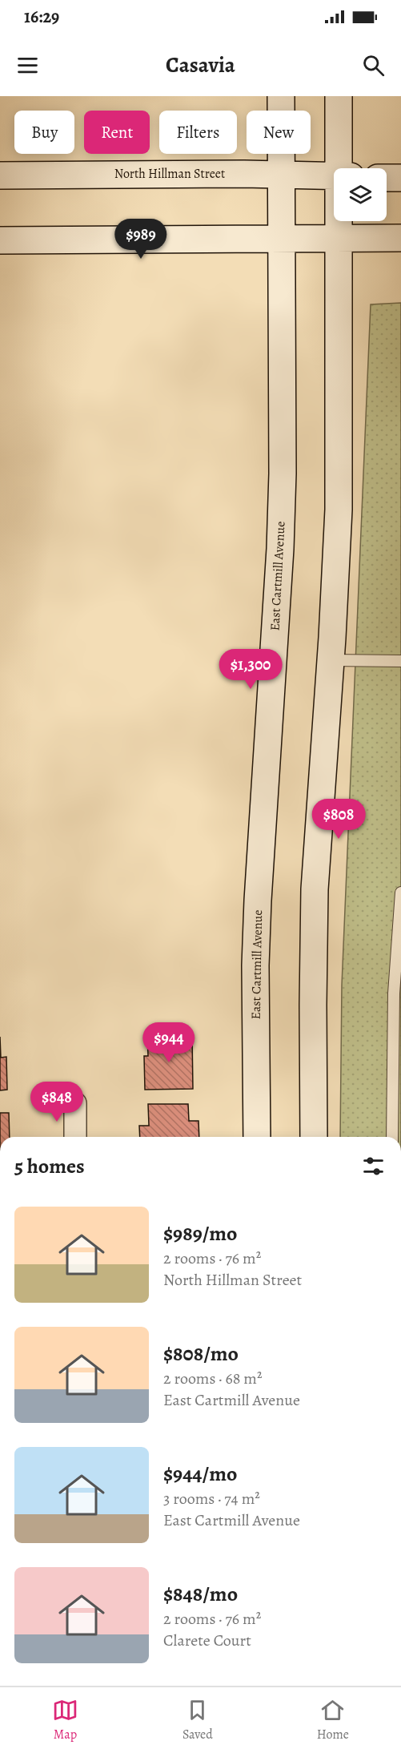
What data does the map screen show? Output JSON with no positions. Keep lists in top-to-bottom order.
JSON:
{
  "streets": {
    "main road": ["North Hillman Street", "East Cartmill Avenue"]
  },
  "crossings": [
    ["North Hillman Street", "East Cartmill Avenue"]
  ],
  "page": {
    "status": "16:29",
    "header": "Casavia",
    "chip": [
      "Buy",
      "Rent",
      "Filters",
      "New"
    ],
    "price": [
      "$989",
      "$1,300",
      "$808",
      "$944",
      "$848"
    ],
    "heading": "5 homes",
    "list": [
      {
        "name": "$989/mo",
        "note": "2 rooms · 76 m² · North Hillman Street"
      },
      {
        "name": "$808/mo",
        "note": "2 rooms · 68 m² · East Cartmill Avenue"
      },
      {
        "name": "$944/mo",
        "note": "3 rooms · 74 m² · East Cartmill Avenue"
      },
      {
        "name": "$848/mo",
        "note": "2 rooms · 76 m² · Clarete Court"
      }
    ],
    "tabs": ["Map", "Saved", "Home"]
  }
}
